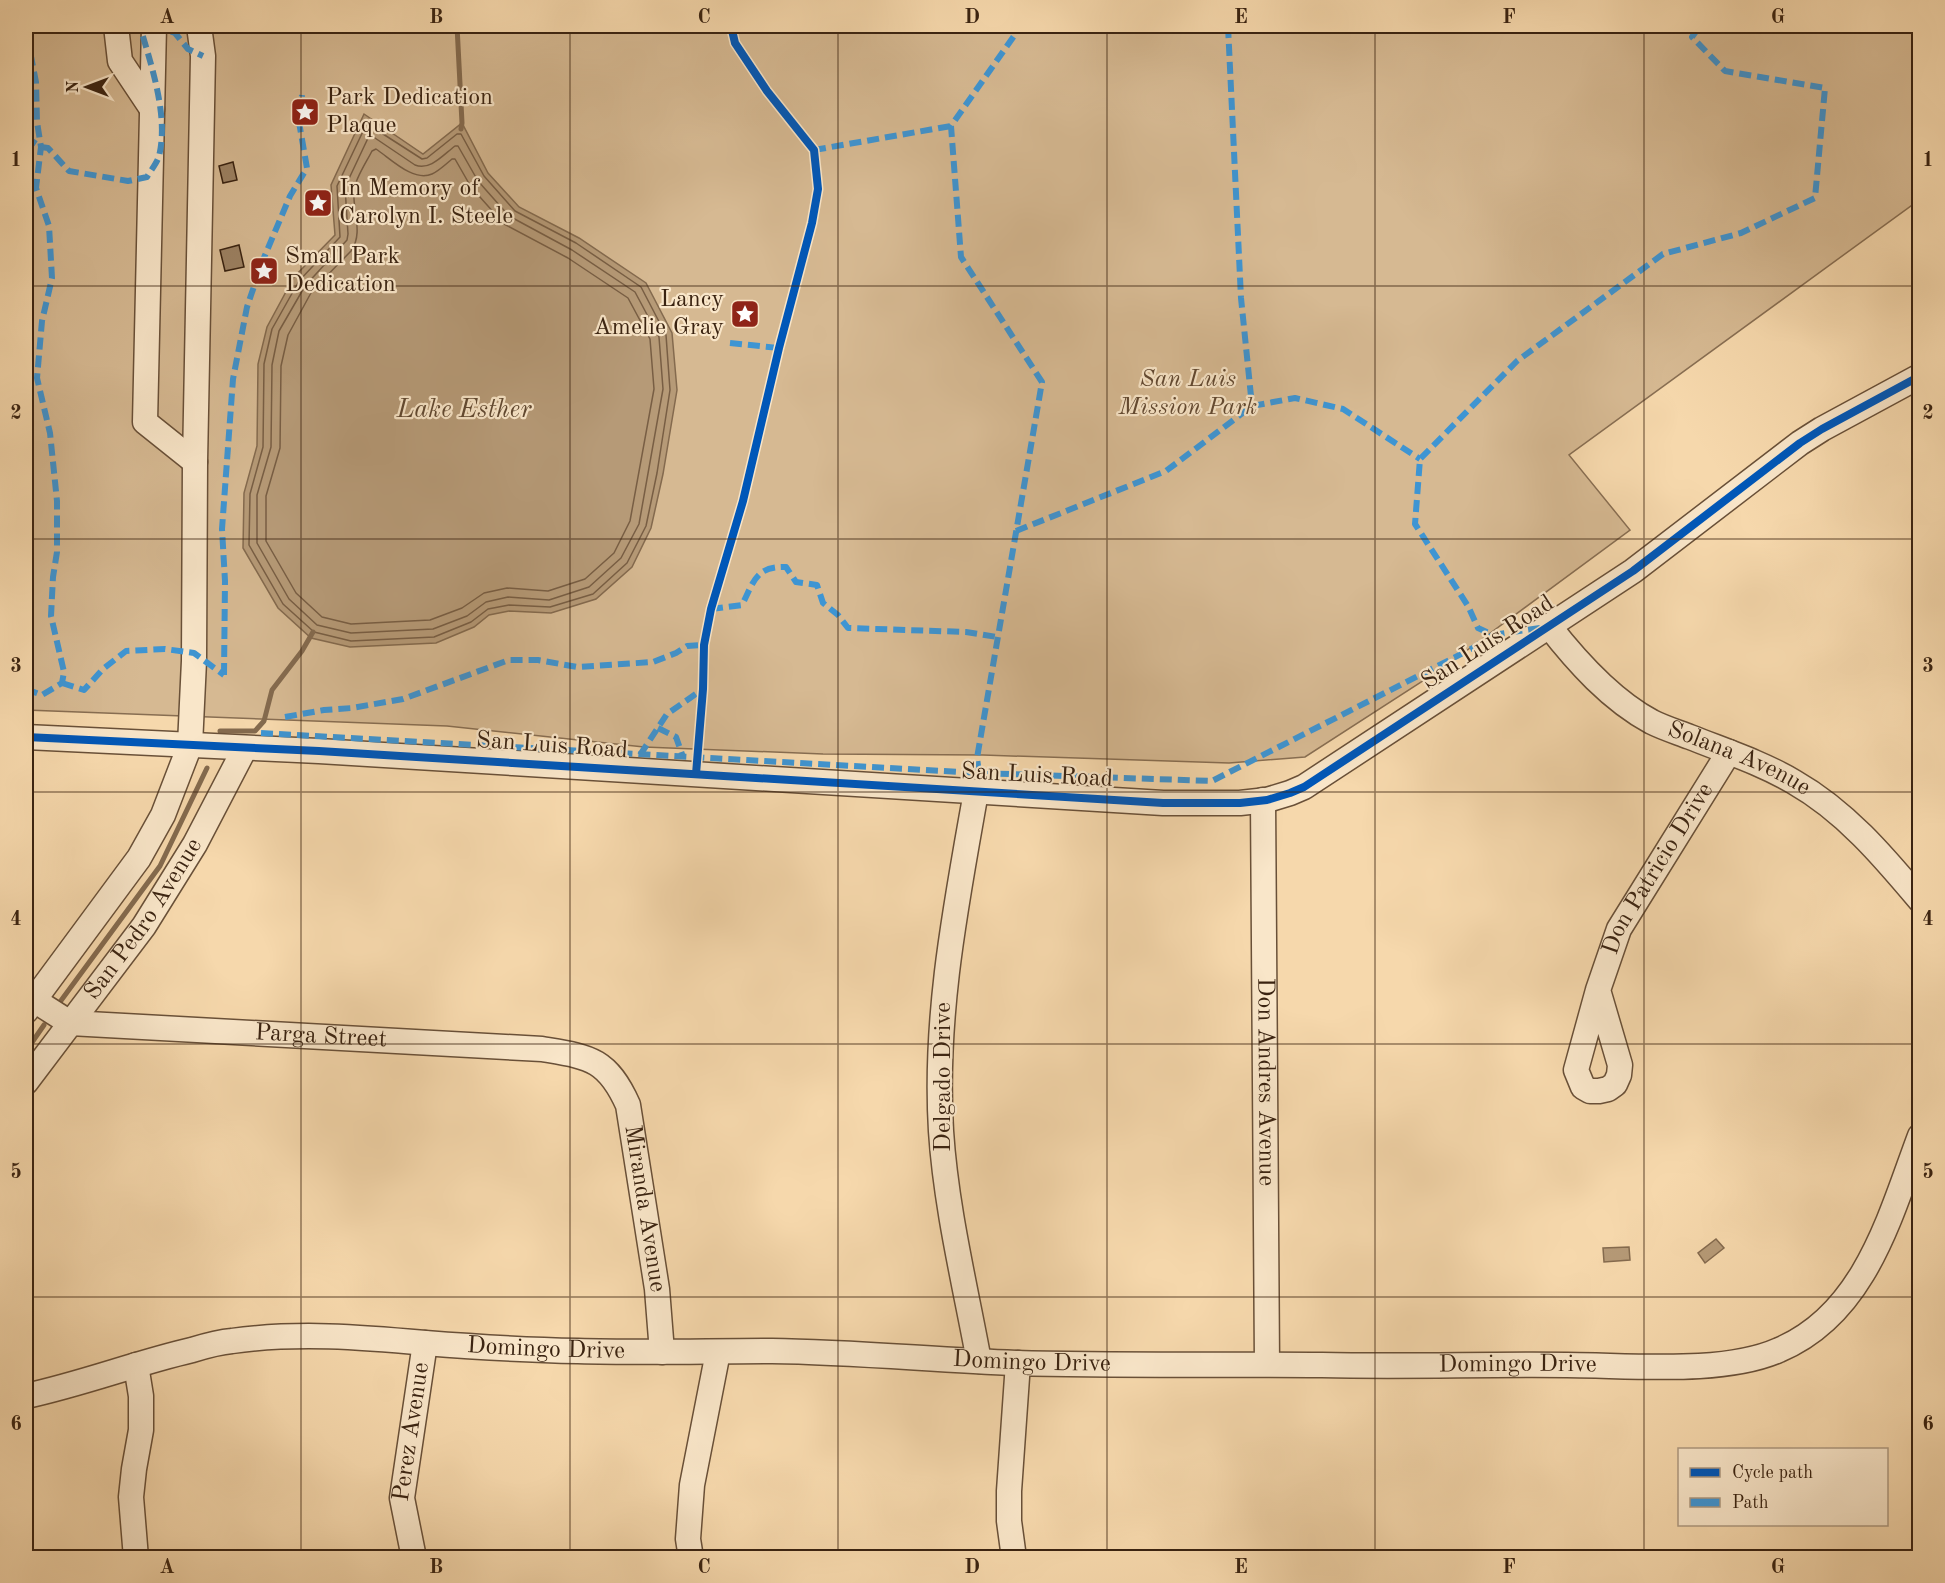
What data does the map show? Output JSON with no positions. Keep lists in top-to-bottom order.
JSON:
{
  "streets": {
    "street": [
      "San Luis Road",
      "Solana Avenue",
      "Don Patricio Drive",
      "San Pedro Avenue",
      "Parga Street",
      "Delgado Drive",
      "Don Andres Avenue",
      "Miranda Avenue",
      "Domingo Drive",
      "Perez Avenue"
    ]
  },
  "crossings": [
    ["San Luis Road", "Solana Avenue"],
    ["San Luis Road", "San Pedro Avenue"],
    ["San Luis Road", "Delgado Drive"],
    ["San Luis Road", "Don Andres Avenue"],
    ["Solana Avenue", "Don Patricio Drive"],
    ["San Pedro Avenue", "Parga Street"],
    ["Parga Street", "Miranda Avenue"],
    ["Delgado Drive", "Domingo Drive"],
    ["Don Andres Avenue", "Domingo Drive"],
    ["Miranda Avenue", "Domingo Drive"],
    ["Domingo Drive", "Perez Avenue"]
  ],
  "water": ["Lake Esther"],
  "parks": ["San Luis Mission Park"],
  "places": {
    "place": [
      "Park Dedication Plaque",
      "In Memory of Carolyn I. Steele",
      "Small Park Dedication",
      "Lancy Amelie Gray"
    ]
  },
  "legend": ["Cycle path", "Path"],
  "north": "left",
  "grid": {
    "columns": [
      "A",
      "B",
      "C",
      "D",
      "E",
      "F",
      "G"
    ],
    "rows": [
      "1",
      "2",
      "3",
      "4",
      "5",
      "6"
    ]
  }
}
